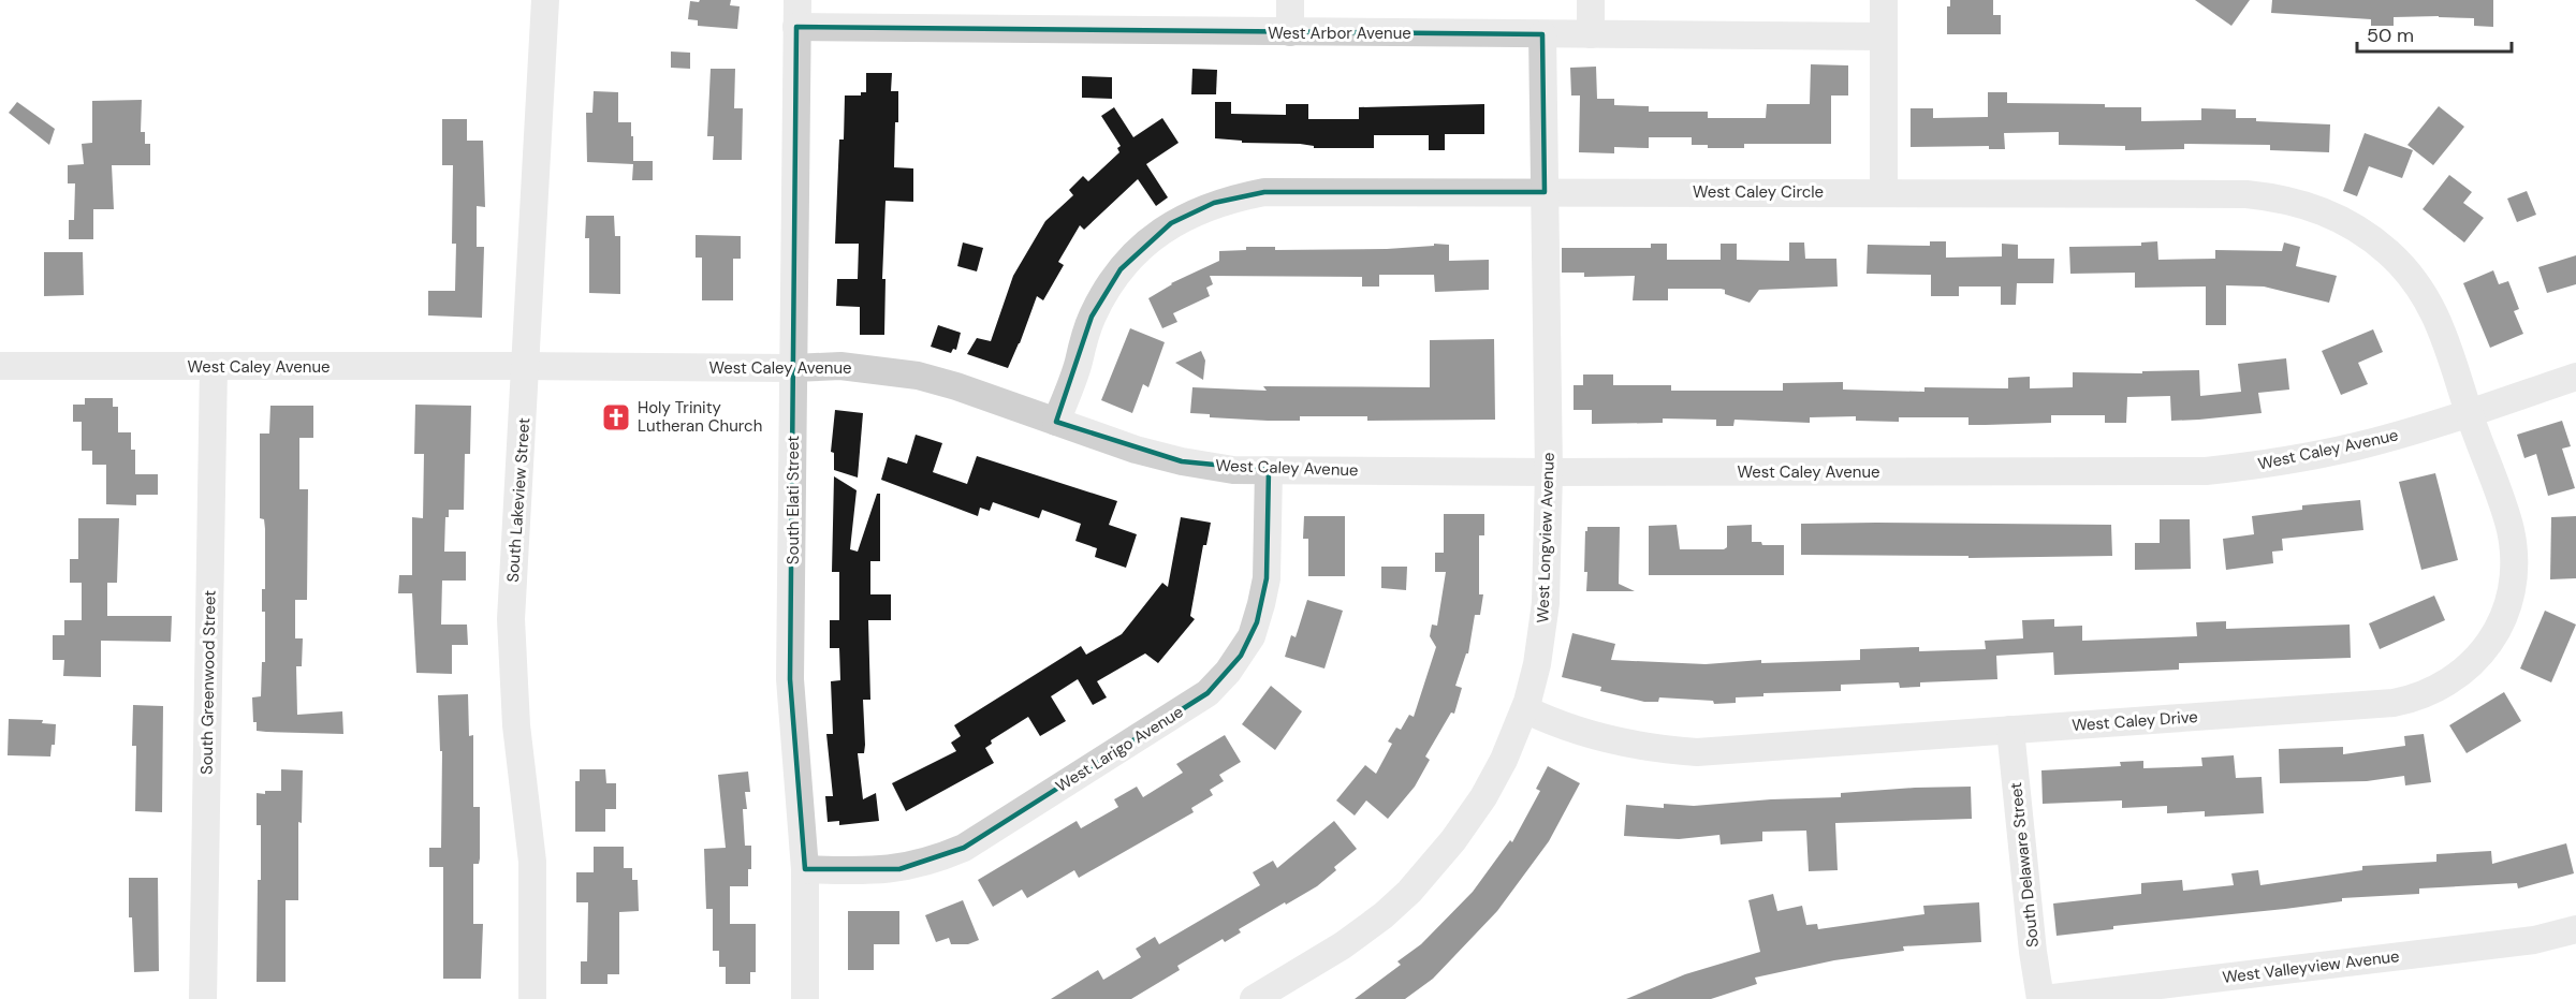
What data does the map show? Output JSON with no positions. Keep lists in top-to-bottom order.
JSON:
{
  "streets": {
    "street": [
      "West Arbor Avenue",
      "West Caley Circle",
      "West Caley Avenue",
      "South Lakeview Street",
      "South Elati Street",
      "West Longview Avenue",
      "South Greenwood Street",
      "West Caley Drive",
      "West Larigo Avenue",
      "South Delaware Street",
      "West Valleyview Avenue"
    ]
  },
  "crossings": [
    ["West Arbor Avenue", "South Elati Street"],
    ["West Arbor Avenue", "West Longview Avenue"],
    ["West Caley Circle", "West Caley Avenue"],
    ["West Caley Circle", "West Longview Avenue"],
    ["West Caley Circle", "West Caley Drive"],
    ["West Caley Avenue", "South Lakeview Street"],
    ["West Caley Avenue", "South Elati Street"],
    ["West Caley Avenue", "West Longview Avenue"],
    ["West Caley Avenue", "South Greenwood Street"],
    ["West Caley Avenue", "West Caley Drive"],
    ["West Caley Avenue", "West Larigo Avenue"],
    ["South Elati Street", "West Larigo Avenue"],
    ["West Longview Avenue", "West Caley Drive"],
    ["West Caley Drive", "South Delaware Street"],
    ["South Delaware Street", "West Valleyview Avenue"]
  ],
  "places": {
    "church": ["Holy Trinity Lutheran Church"]
  },
  "scale_bar": "50 m"
}
